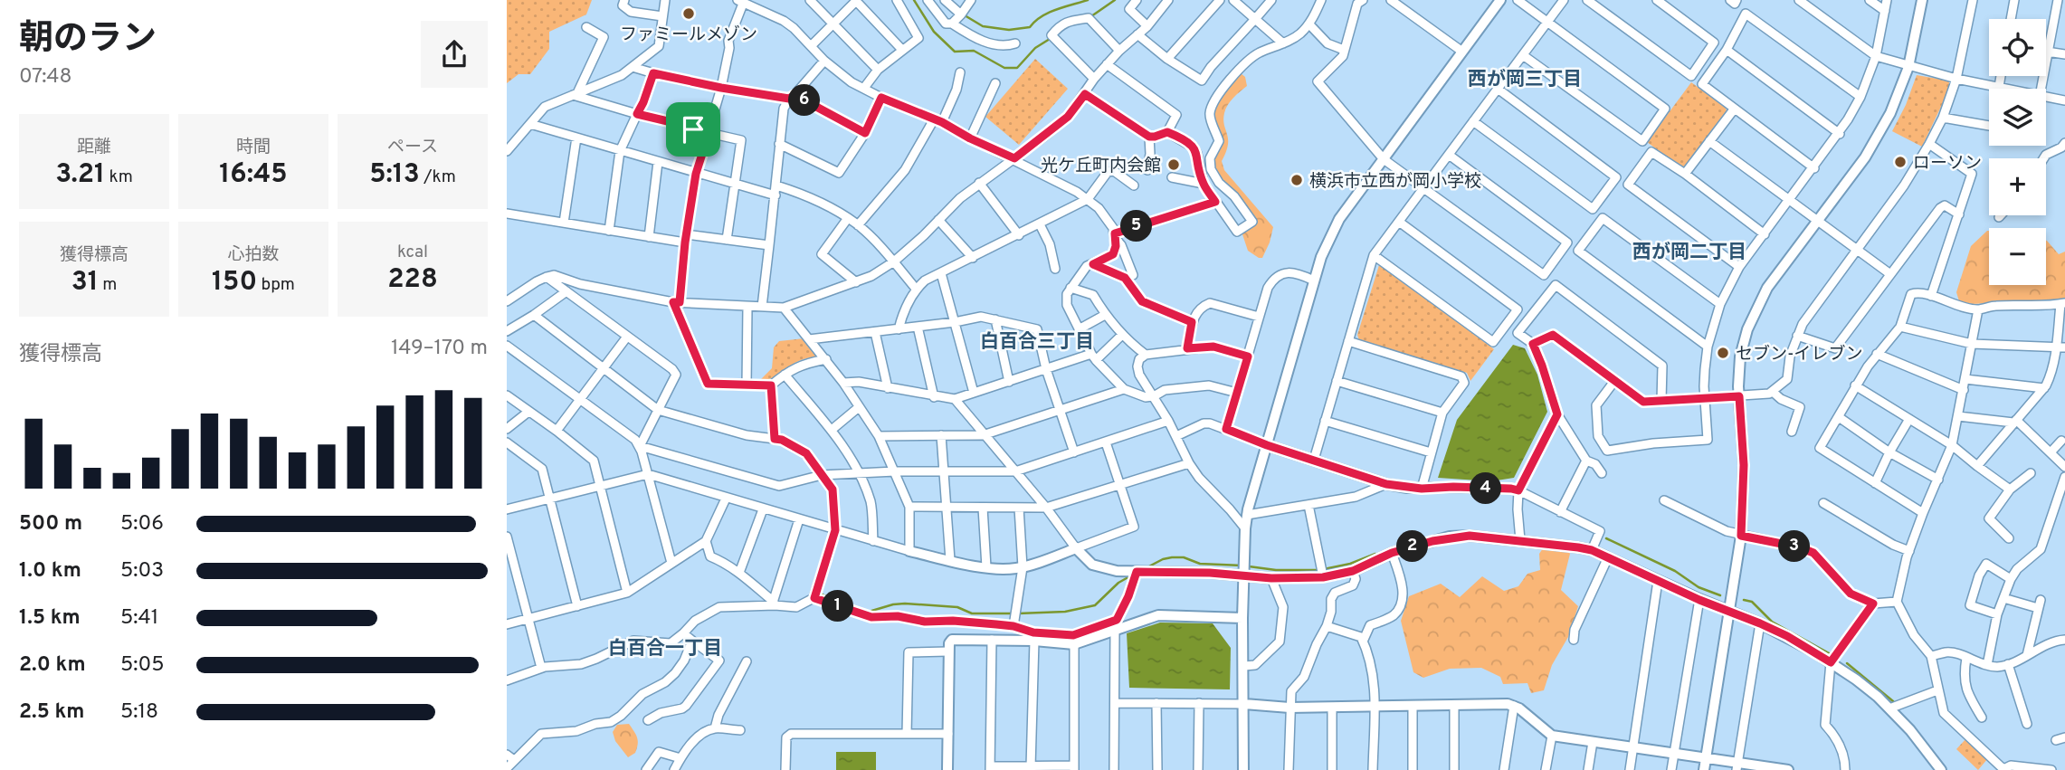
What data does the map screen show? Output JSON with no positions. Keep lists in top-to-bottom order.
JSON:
{
  "districts": [
    "西が岡三丁目",
    "西が岡二丁目",
    "白百合三丁目",
    "白百合一丁目"
  ],
  "places": [
    "ファミールメゾン",
    "ローソン",
    "光ケ丘町内会館",
    "横浜市立西が岡小学校",
    "セブン-イレブン"
  ],
  "page": {
    "heading": ["朝のラン", "07:48"],
    "map_buttons": ["+", "−"],
    "pins": [
      "6",
      "5",
      "4",
      "2",
      "3",
      "1"
    ],
    "stats": [
      ["距離", "3.21 km"],
      ["時間", "16:45"],
      ["ペース", "5:13 /km"],
      ["獲得標高", "31 m"],
      ["心拍数", "150 bpm"],
      ["kcal", "228"]
    ],
    "chart": ["獲得標高", "149–170 m"],
    "list": [
      {
        "name": "500 m",
        "note": "5:06"
      },
      {
        "name": "1.0 km",
        "note": "5:03"
      },
      {
        "name": "1.5 km",
        "note": "5:41"
      },
      {
        "name": "2.0 km",
        "note": "5:05"
      },
      {
        "name": "2.5 km",
        "note": "5:18"
      }
    ]
  }
}
